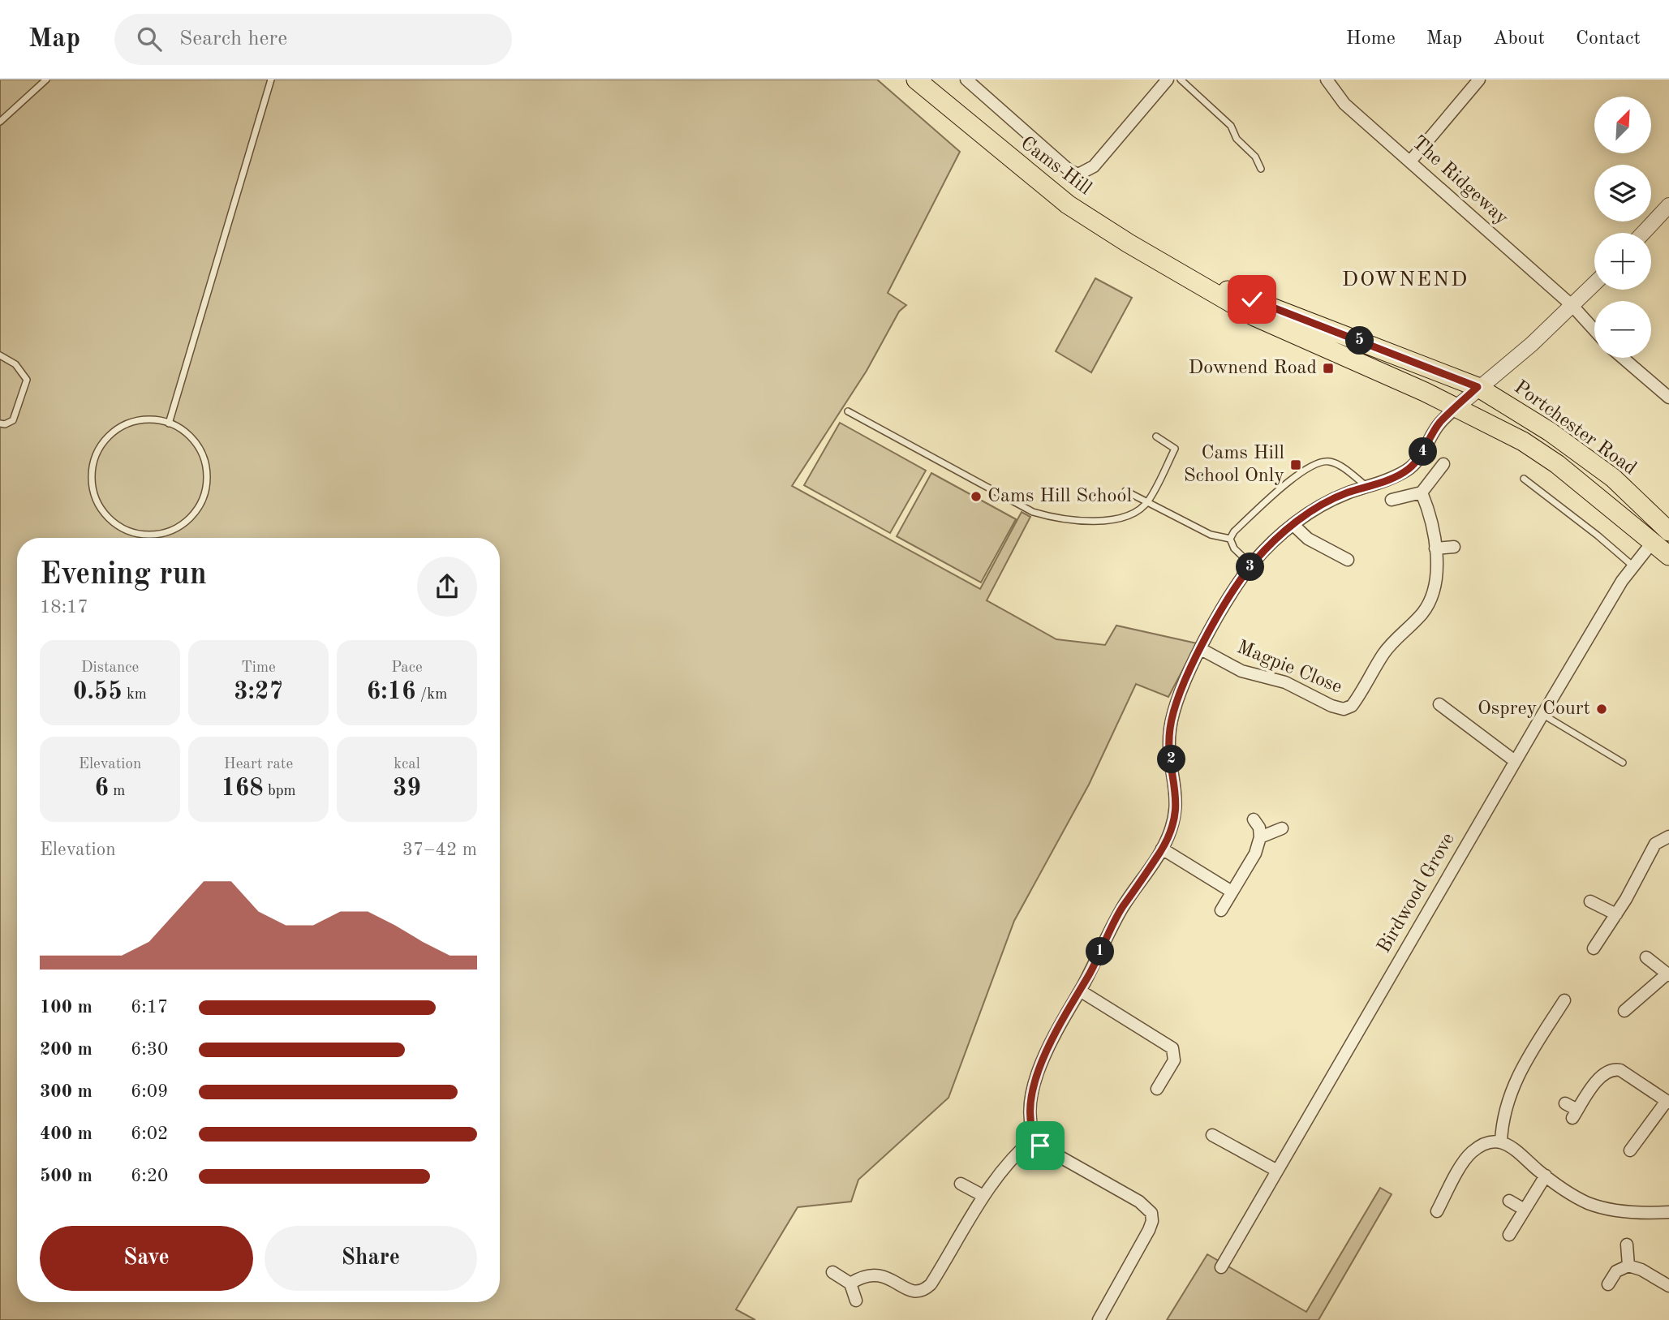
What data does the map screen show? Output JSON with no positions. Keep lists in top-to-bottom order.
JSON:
{
  "streets": {
    "main road": ["Cams Hill", "Portchester Road"],
    "street": ["The Ridgeway", "Magpie Close", "Birdwood Grove"]
  },
  "crossings": [
    ["Cams Hill", "Portchester Road"],
    ["Portchester Road", "Birdwood Grove"]
  ],
  "districts": ["DOWNEND"],
  "places": {
    "transit": ["Downend Road", "Cams Hill School Only"],
    "other": ["Cams Hill School", "Osprey Court"]
  },
  "north": "top right",
  "page": {
    "header": "Map",
    "search": "Search here",
    "nav": [
      "Home",
      "Map",
      "About",
      "Contact"
    ],
    "map_buttons": ["+", "−"],
    "pins": [
      "5",
      "4",
      "3",
      "2",
      "1"
    ],
    "heading": ["Evening run", "18:17"],
    "stats": [
      ["Distance", "0.55 km"],
      ["Time", "3:27"],
      ["Pace", "6:16 /km"],
      ["Elevation", "6 m"],
      ["Heart rate", "168 bpm"],
      ["kcal", "39"]
    ],
    "chart": ["Elevation", "37–42 m"],
    "list": [
      {
        "name": "100 m",
        "note": "6:17"
      },
      {
        "name": "200 m",
        "note": "6:30"
      },
      {
        "name": "300 m",
        "note": "6:09"
      },
      {
        "name": "400 m",
        "note": "6:02"
      },
      {
        "name": "500 m",
        "note": "6:20"
      }
    ],
    "buttons": ["Save", "Share"]
  }
}
